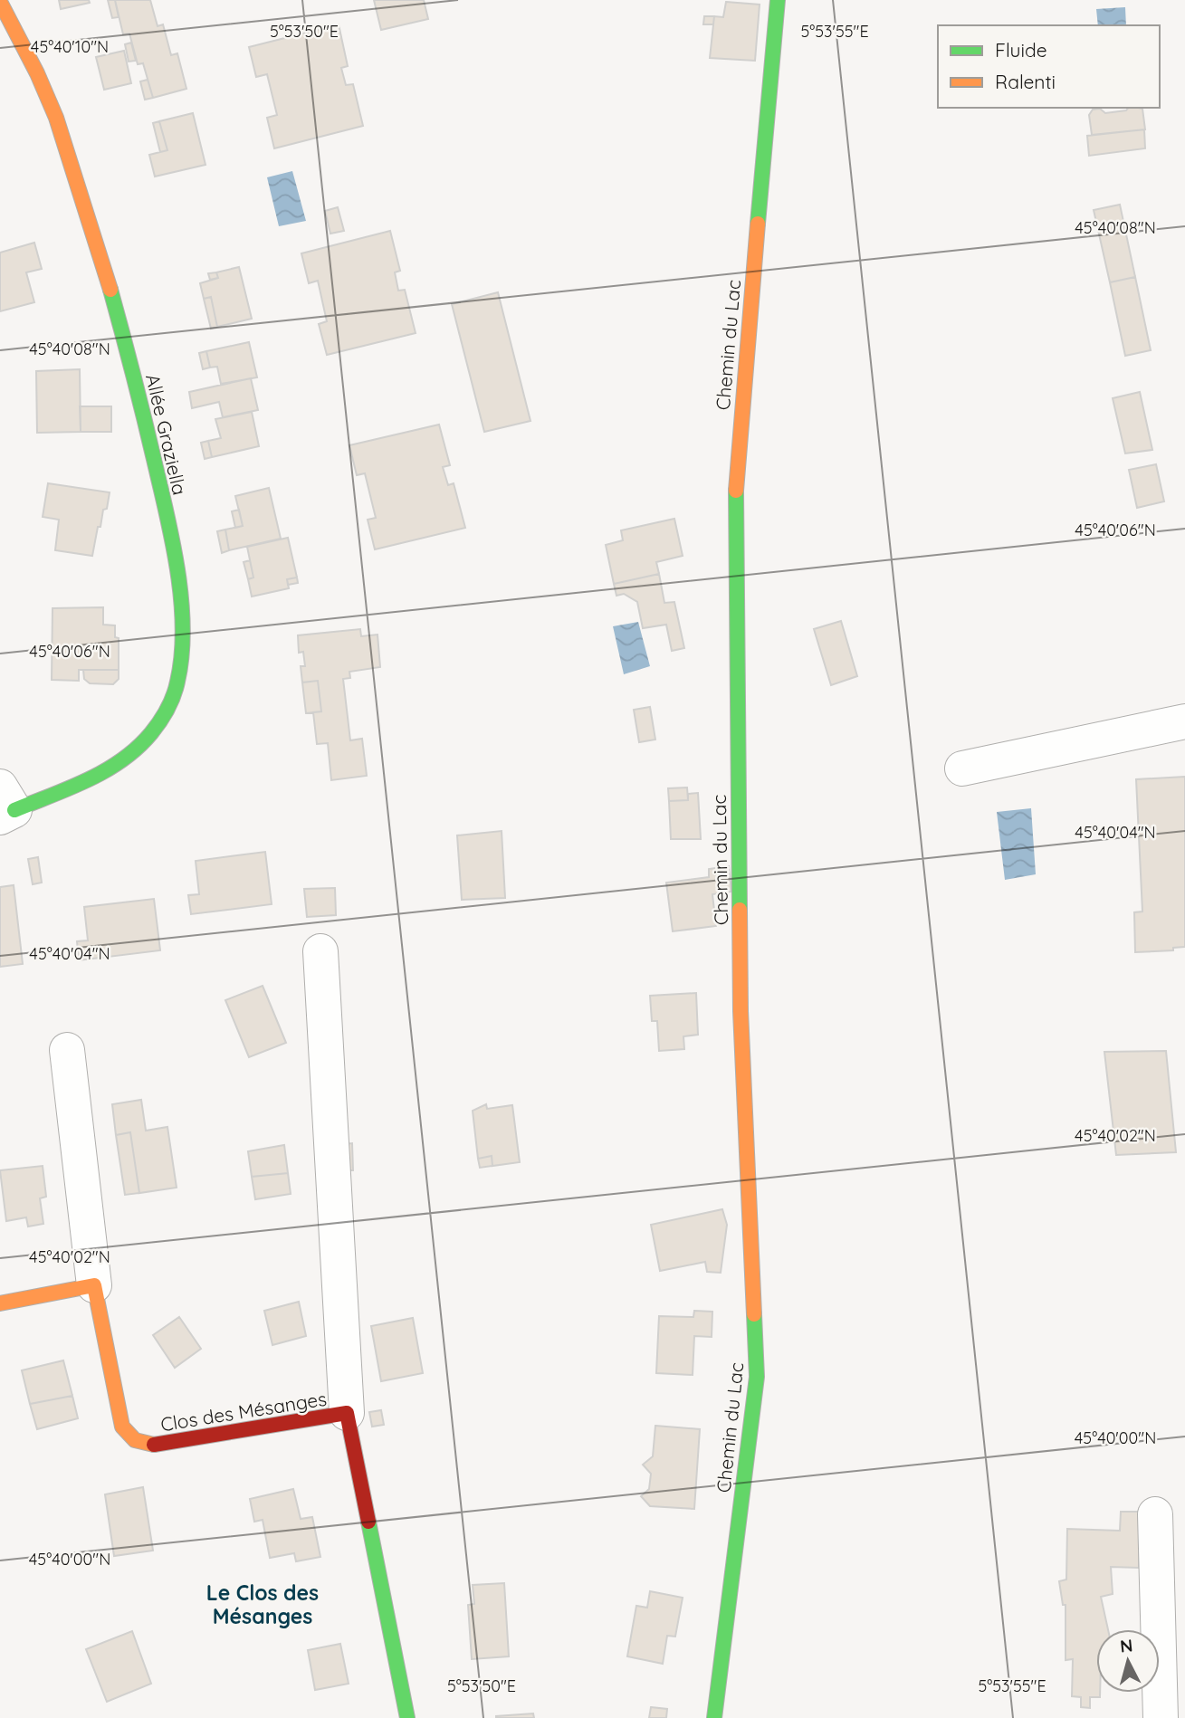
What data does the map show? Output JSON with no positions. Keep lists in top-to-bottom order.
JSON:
{
  "streets": {
    "street": ["Chemin du Lac", "Allée Graziella", "Clos des Mésanges"]
  },
  "districts": ["Le Clos des Mésanges"],
  "legend": ["Fluide", "Ralenti"],
  "north": "top",
  "coordinates": [
    "5°53'50\"E",
    "5°53'55\"E",
    "45°40'10\"N",
    "45°40'08\"N",
    "45°40'06\"N",
    "45°40'04\"N",
    "45°40'02\"N",
    "45°40'00\"N"
  ]
}
